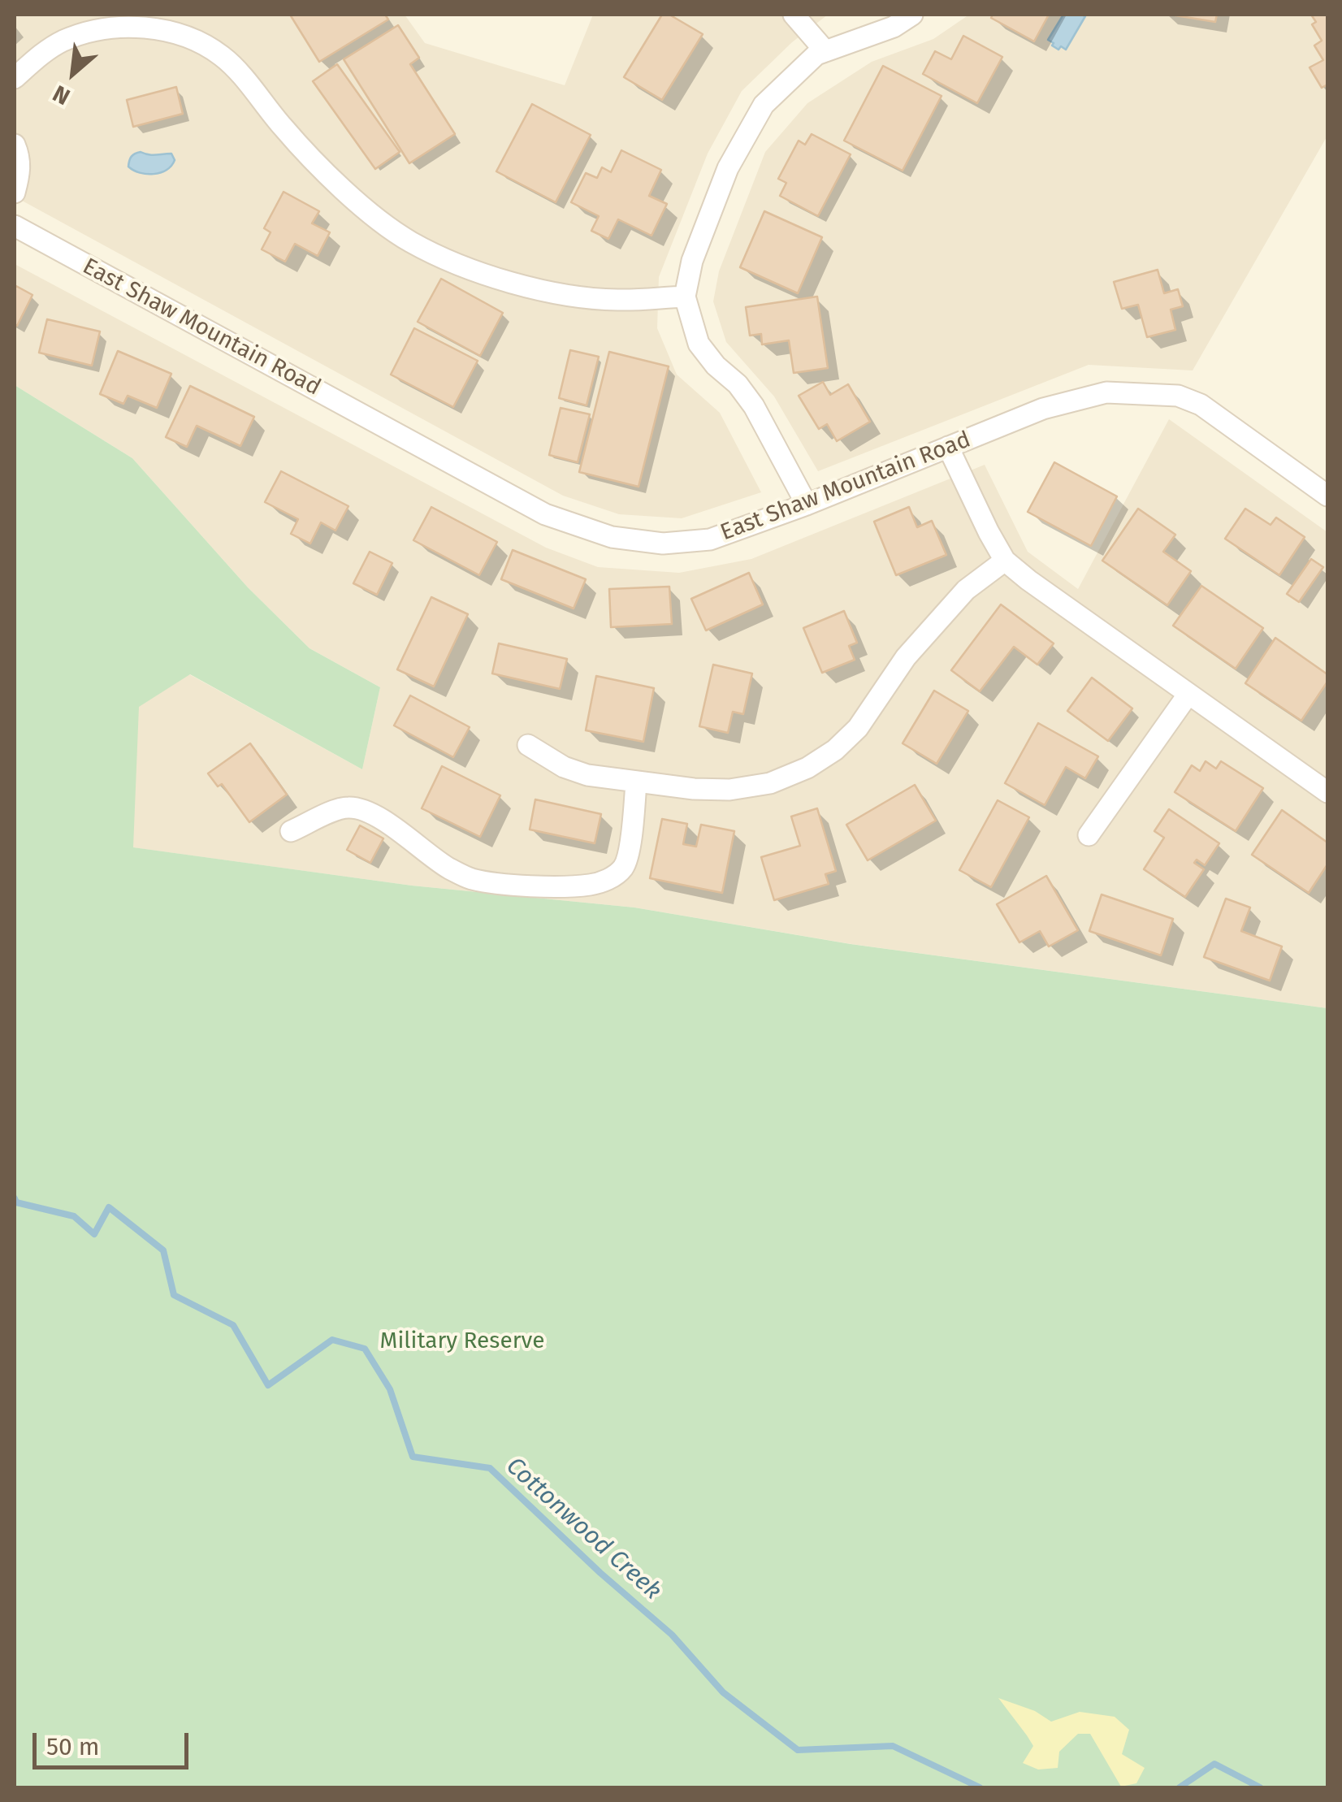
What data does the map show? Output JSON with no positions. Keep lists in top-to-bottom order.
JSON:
{
  "streets": {
    "street": ["East Shaw Mountain Road"]
  },
  "water": ["Cottonwood Creek"],
  "parks": ["Military Reserve"],
  "scale_bar": "50 m",
  "north": "bottom left"
}
